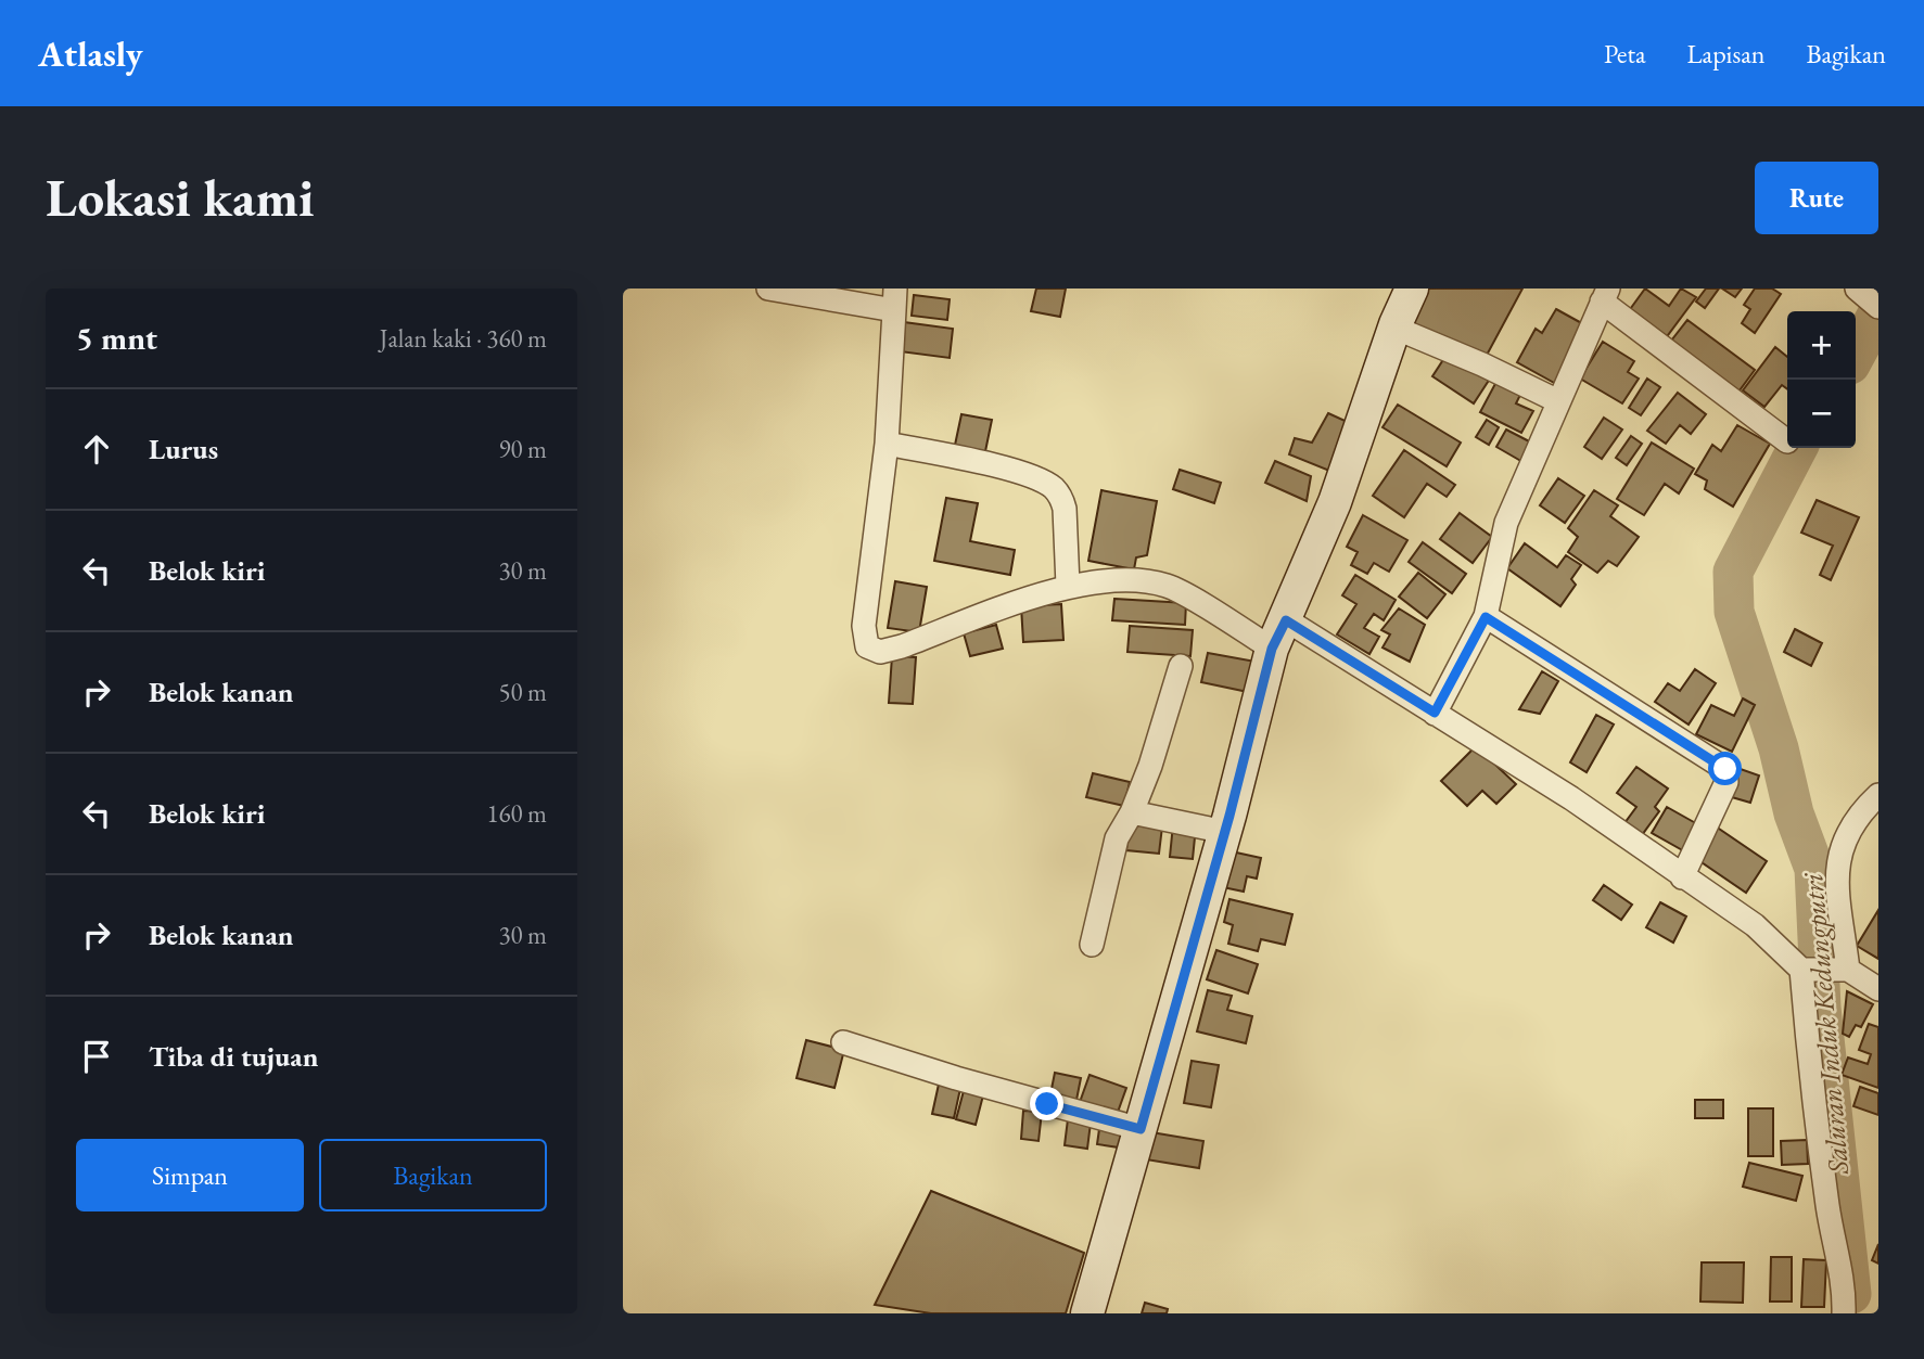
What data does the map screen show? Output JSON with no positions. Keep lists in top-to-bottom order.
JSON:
{
  "water": ["Saluran Induk Kedungputri"],
  "page": {
    "header": "Atlasly",
    "nav": ["Peta", "Lapisan", "Bagikan"],
    "buttons": [
      "Rute",
      ["Simpan", "Bagikan"]
    ],
    "title": "Lokasi kami",
    "heading": ["5 mnt", "Jalan kaki · 360 m"],
    "map_buttons": ["+", "−"],
    "list": [
      ["Lurus", "90 m"],
      ["Belok kiri", "30 m"],
      ["Belok kanan", "50 m"],
      ["Belok kiri", "160 m"],
      ["Belok kanan", "30 m"],
      "Tiba di tujuan"
    ]
  }
}
